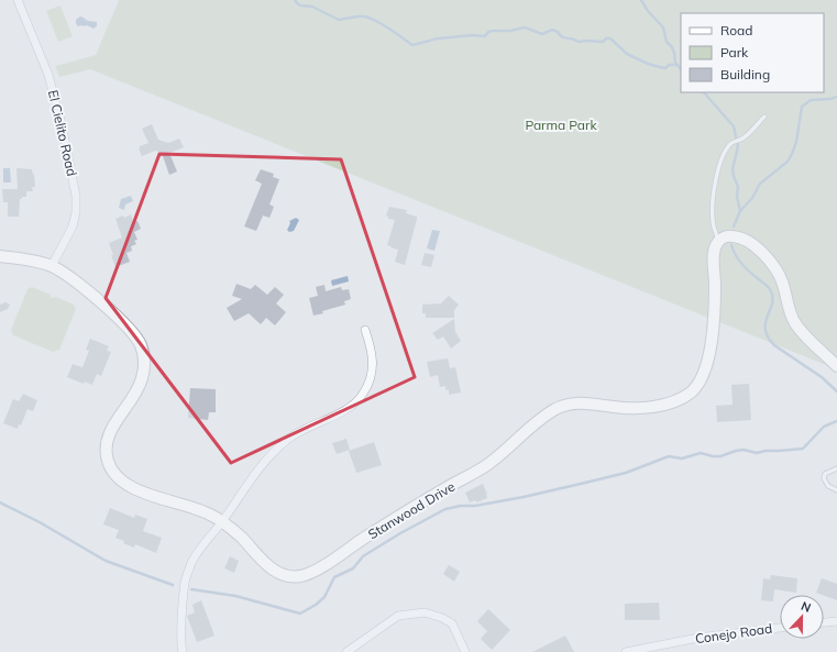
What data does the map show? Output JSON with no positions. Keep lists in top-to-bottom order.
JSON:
{
  "streets": {
    "main road": ["Stanwood Drive"],
    "street": ["El Cielito Road", "Conejo Road"]
  },
  "crossings": [
    ["El Cielito Road", "Stanwood Drive"]
  ],
  "parks": ["Parma Park"],
  "legend": ["Road", "Park", "Building"],
  "north": "top"
}
